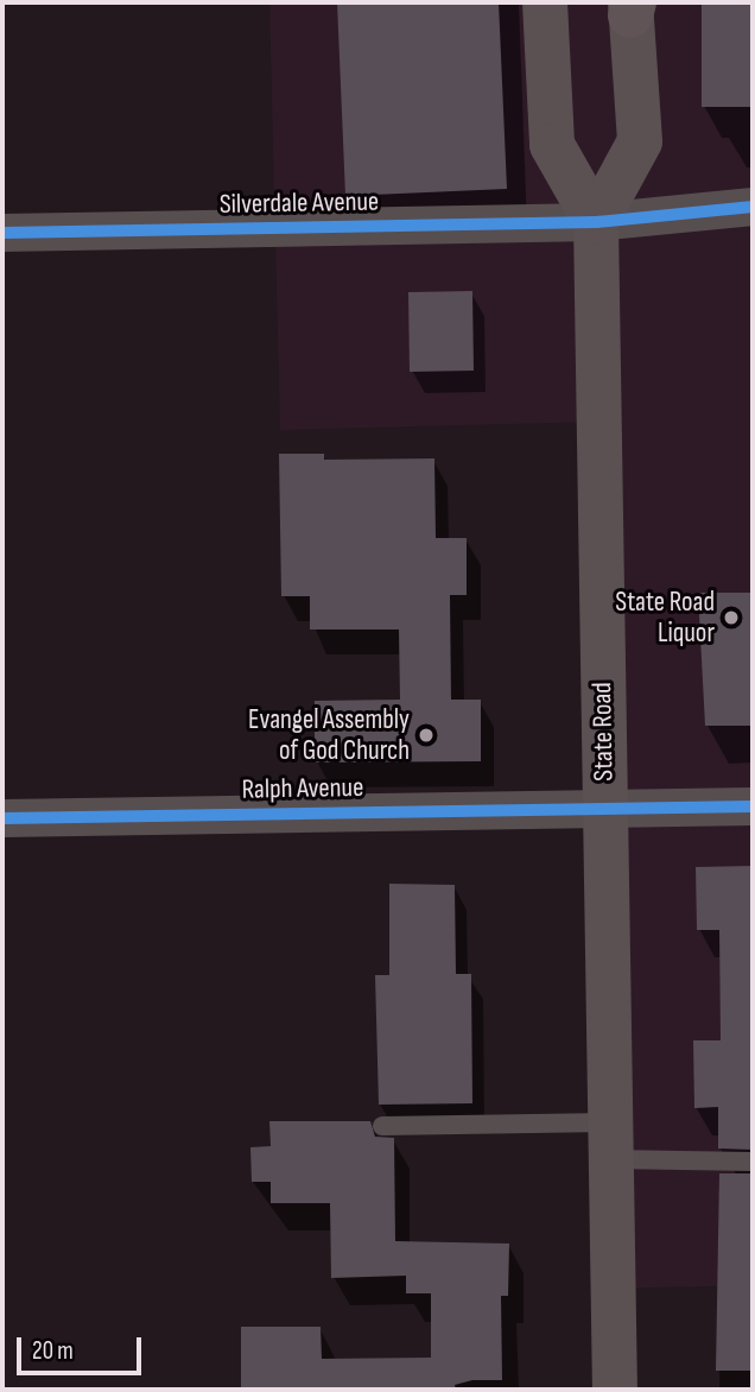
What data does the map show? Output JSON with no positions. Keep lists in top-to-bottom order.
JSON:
{
  "streets": {
    "main road": ["State Road"],
    "street": ["Silverdale Avenue", "Ralph Avenue"]
  },
  "crossings": [
    ["Silverdale Avenue", "State Road"],
    ["State Road", "Ralph Avenue"]
  ],
  "places": ["State Road Liquor", "Evangel Assembly of God Church"],
  "scale_bar": "20 m"
}
